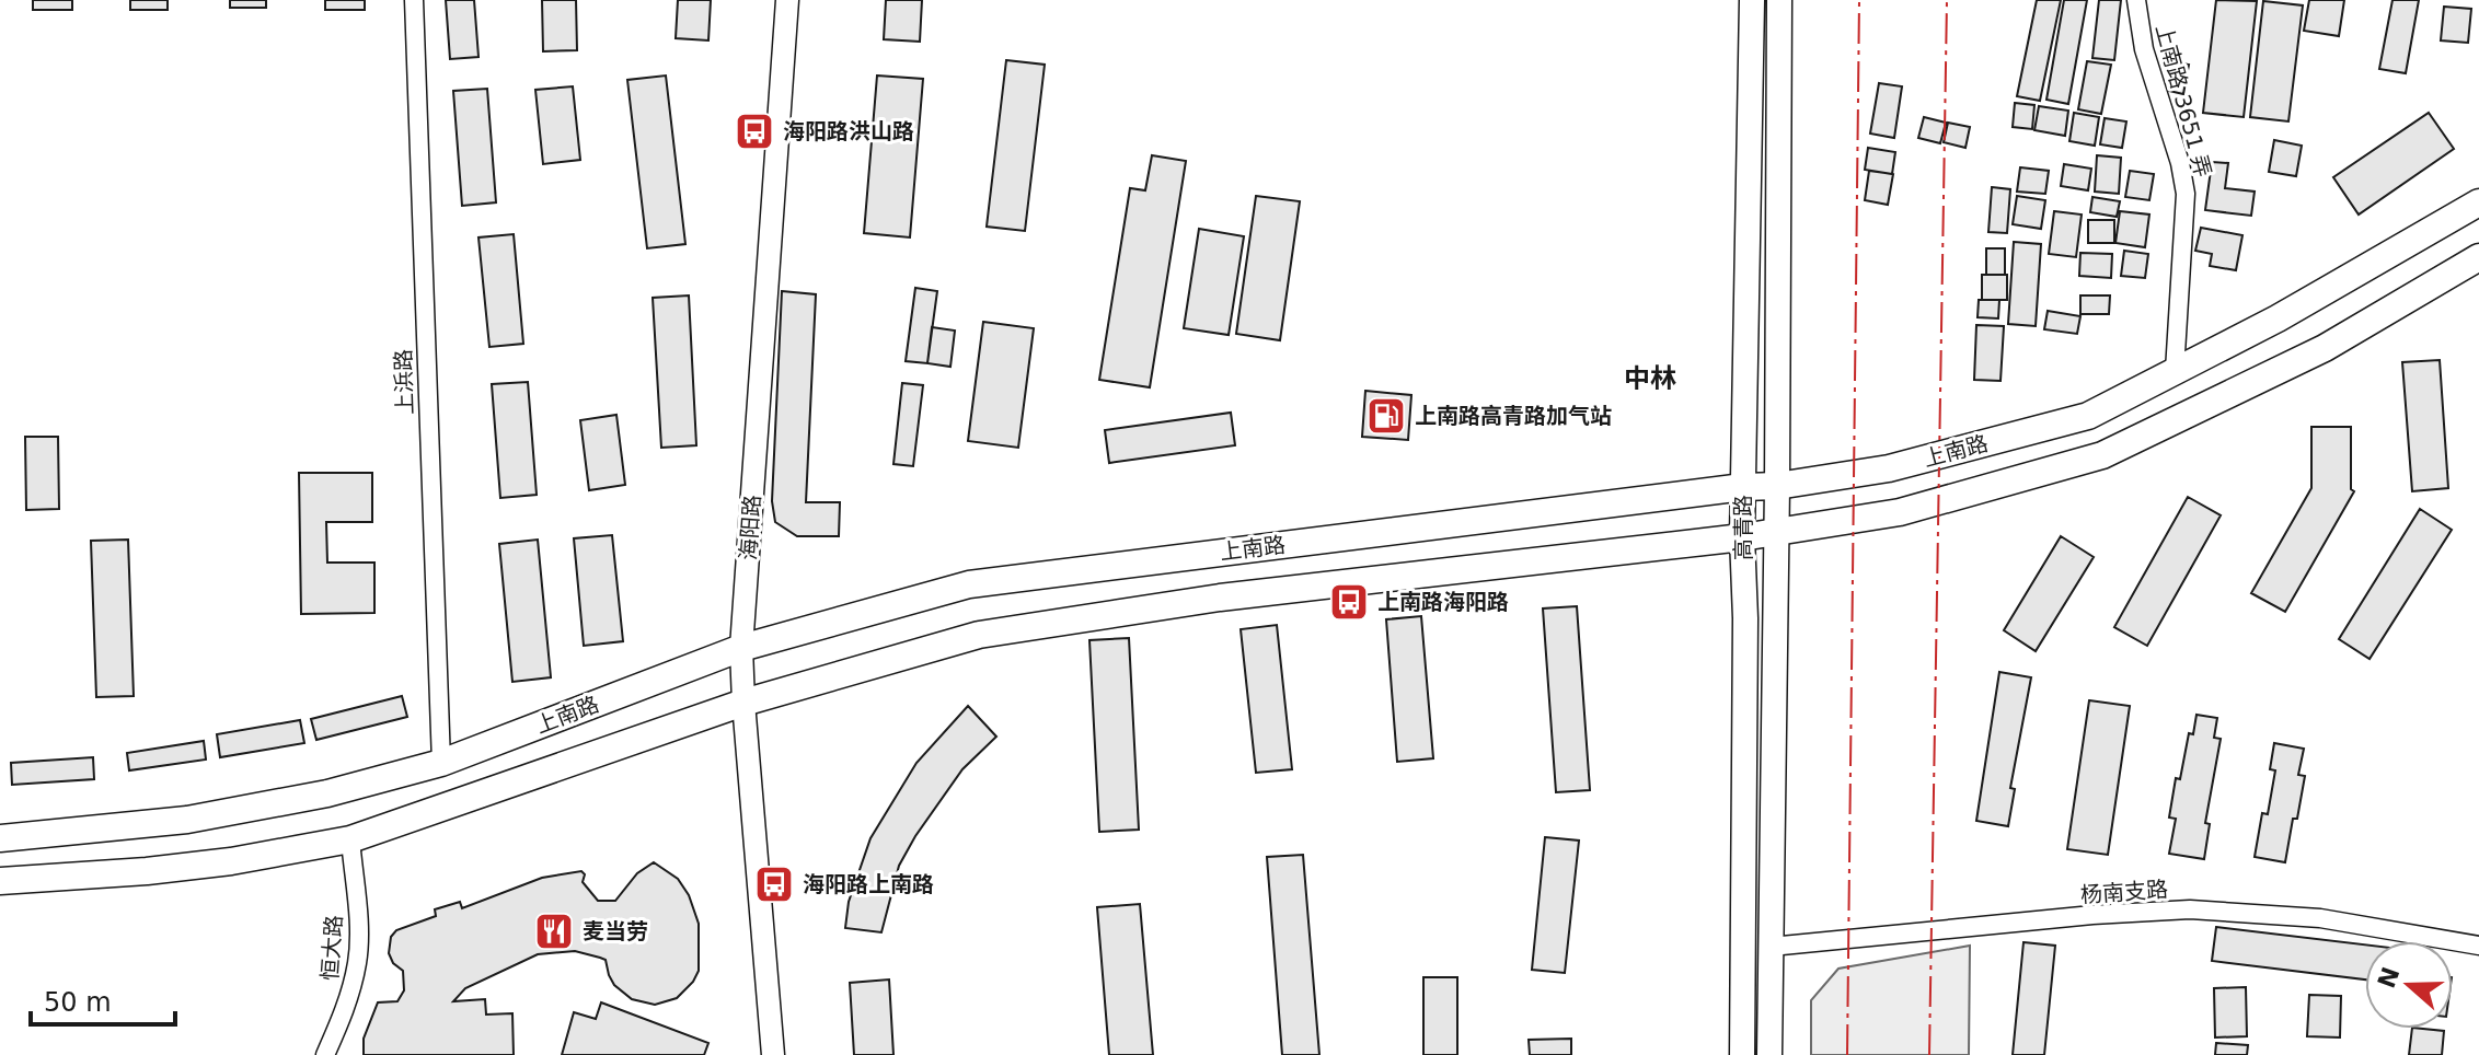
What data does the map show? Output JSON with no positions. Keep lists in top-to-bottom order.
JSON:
{
  "streets": {
    "main road": ["上南路", "高青路"],
    "street": [
      "上南路 3651 弄",
      "上浜路",
      "海阳路",
      "杨南支路",
      "恒大路"
    ]
  },
  "crossings": [
    ["上南路 3651 弄", "上南路"],
    ["上浜路", "上南路"],
    ["上南路", "海阳路"],
    ["上南路", "高青路"],
    ["上南路", "恒大路"],
    ["高青路", "杨南支路"]
  ],
  "districts": ["中林"],
  "places": {
    "bus stop": ["海阳路洪山路", "上南路海阳路", "海阳路上南路"],
    "fuel station": ["上南路高青路加气站"],
    "restaurant": ["麦当劳"]
  },
  "scale_bar": "50 m",
  "north": "left"
}
